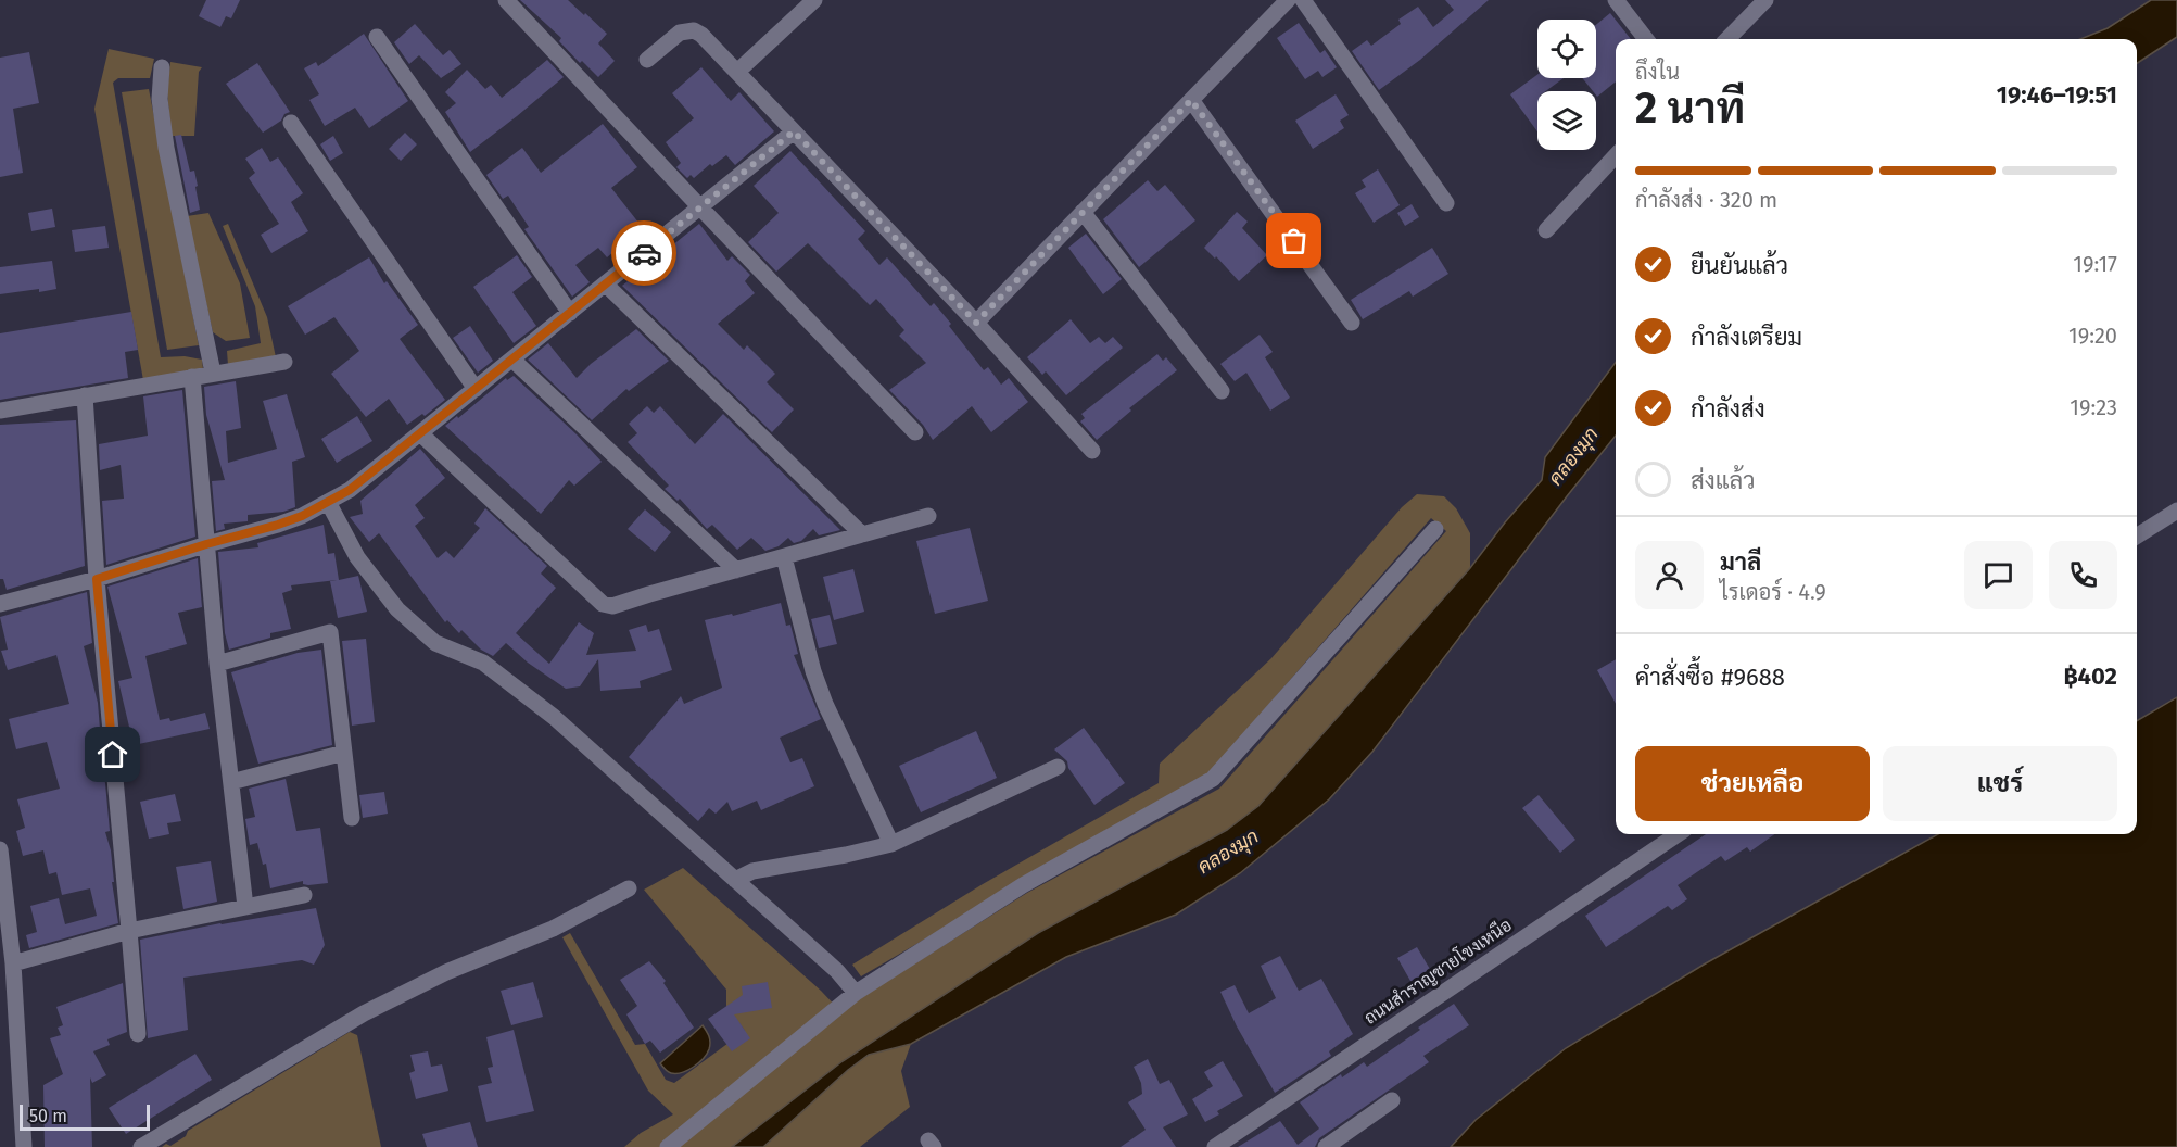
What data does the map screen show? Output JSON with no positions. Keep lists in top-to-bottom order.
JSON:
{
  "streets": {
    "street": ["ถนนสำราญชายโขงเหนือ"]
  },
  "water": ["คลองมุก"],
  "scale_bar": "50 m",
  "page": {
    "heading": ["2 นาที", "ถึงใน", "19:46–19:51"],
    "panel": [
      "มาลี",
      "ไรเดอร์ · 4.9",
      "คำสั่งซื้อ #9688",
      "฿402"
    ],
    "bar": "กำลังส่ง · 320 m",
    "list": [
      ["ยืนยันแล้ว", "19:17"],
      ["กำลังเตรียม", "19:20"],
      ["กำลังส่ง", "19:23"],
      "ส่งแล้ว"
    ],
    "buttons": ["ช่วยเหลือ", "แชร์"],
    "scale": "50 m"
  }
}
